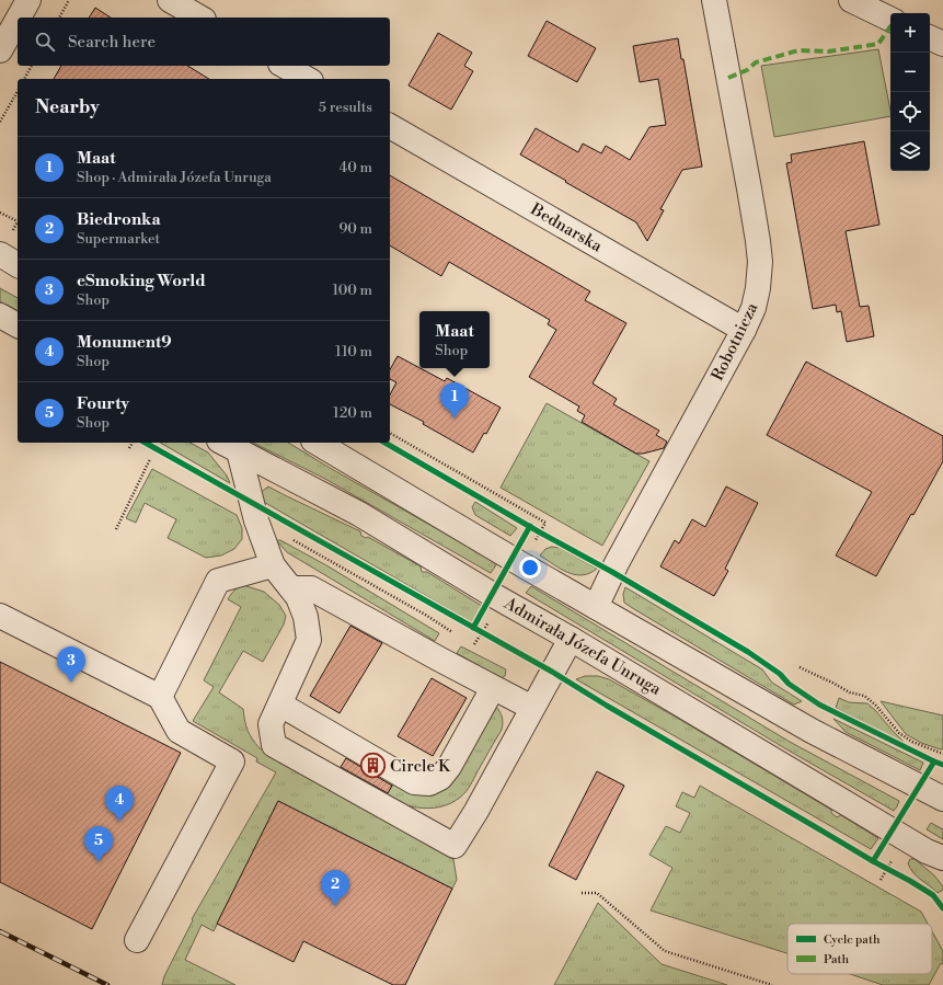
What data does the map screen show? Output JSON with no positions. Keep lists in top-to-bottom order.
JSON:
{
  "streets": {
    "street": ["Bednarska", "Robotnicza", "Admirała Józefa Unruga"]
  },
  "crossings": [
    ["Bednarska", "Robotnicza"]
  ],
  "places": {
    "building": ["Circle K"]
  },
  "legend": ["Cycle path", "Path"],
  "page": {
    "map_buttons": ["+", "−"],
    "search": "Search here",
    "heading": ["Nearby", "5 results"],
    "list": [
      {
        "mark": "1",
        "name": "Maat",
        "note": "Shop · Admirała Józefa Unruga",
        "value": "40 m"
      },
      {
        "mark": "2",
        "name": "Biedronka",
        "note": "Supermarket",
        "value": "90 m"
      },
      {
        "mark": "3",
        "name": "eSmoking World",
        "note": "Shop",
        "value": "100 m"
      },
      {
        "mark": "4",
        "name": "Monument9",
        "note": "Shop",
        "value": "110 m"
      },
      {
        "mark": "5",
        "name": "Fourty",
        "note": "Shop",
        "value": "120 m"
      }
    ],
    "popup": ["Maat", "Shop"],
    "pins": [
      "1",
      "3",
      "4",
      "5",
      "2"
    ]
  }
}
